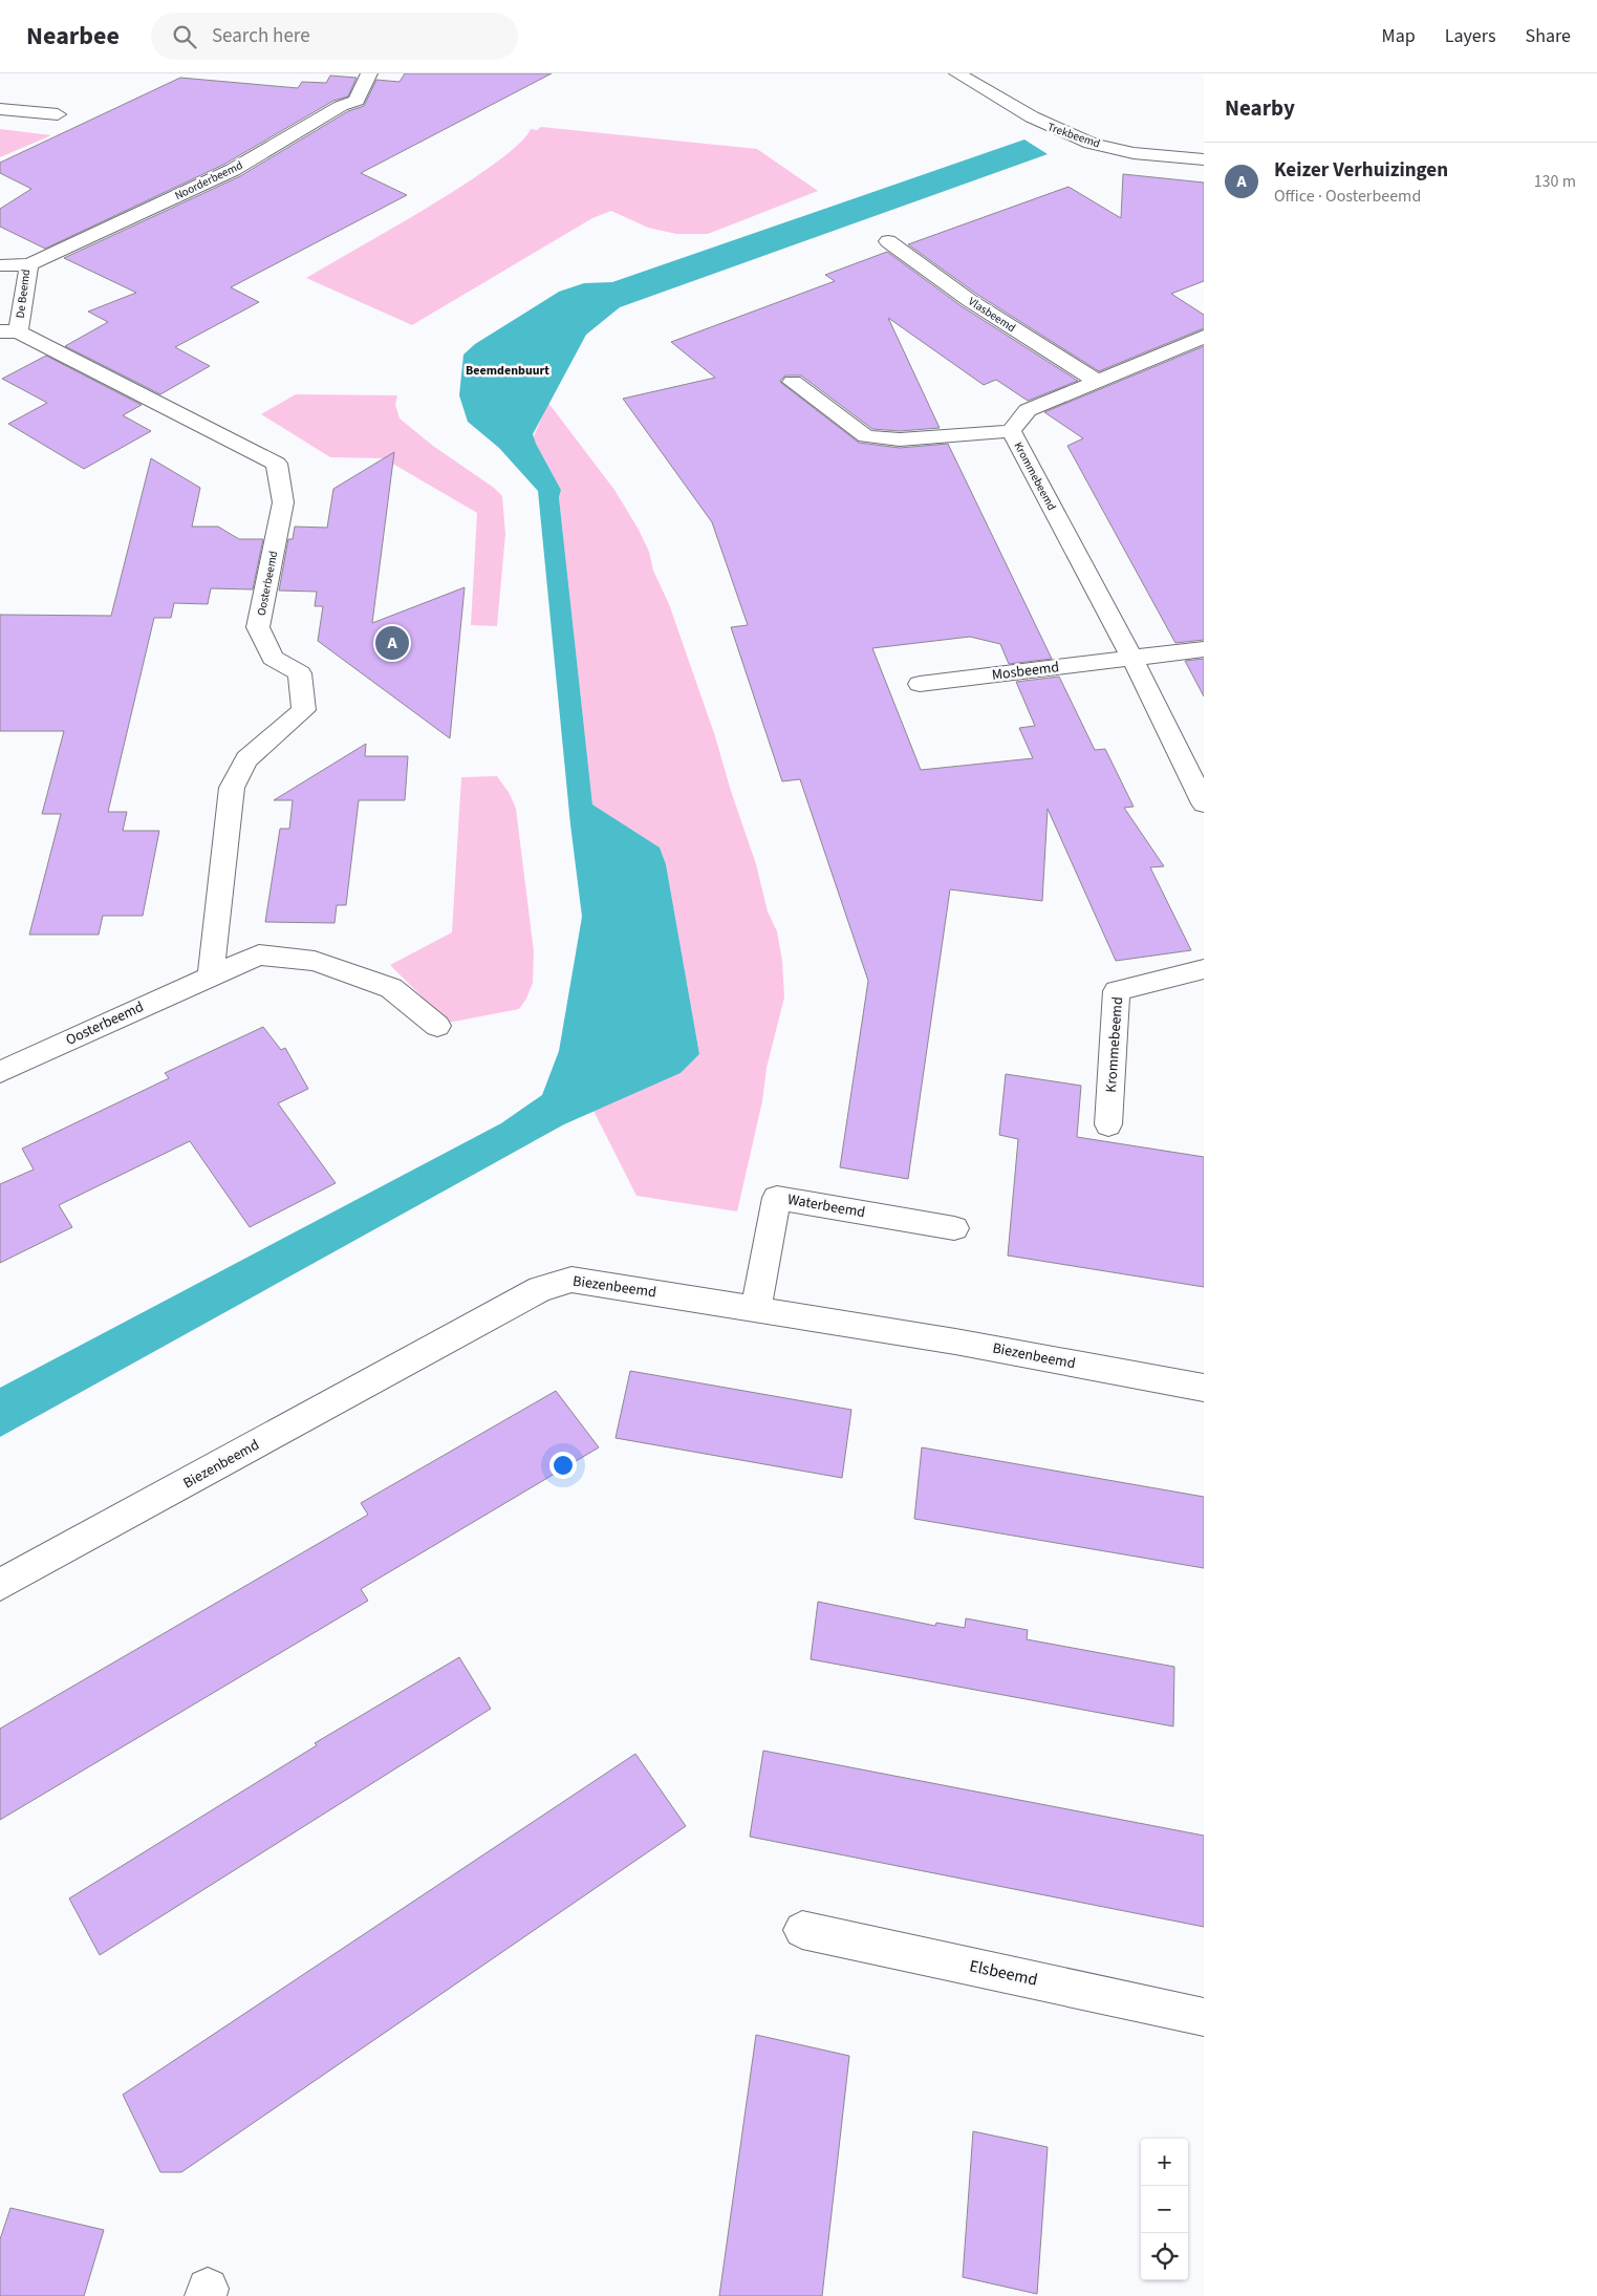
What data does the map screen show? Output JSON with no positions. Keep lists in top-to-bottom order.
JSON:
{
  "streets": {
    "street": [
      "Trekbeemd",
      "Noorderbeemd",
      "De Beemd",
      "Vlasbeemd",
      "Krommebeemd",
      "Oosterbeemd",
      "Mosbeemd",
      "Waterbeemd",
      "Biezenbeemd",
      "Elsbeemd"
    ]
  },
  "crossings": [
    ["Noorderbeemd", "De Beemd"],
    ["De Beemd", "Oosterbeemd"],
    ["Vlasbeemd", "Krommebeemd"],
    ["Krommebeemd", "Mosbeemd"],
    ["Waterbeemd", "Biezenbeemd"]
  ],
  "districts": ["Beemdenbuurt"],
  "page": {
    "header": "Nearbee",
    "search": "Search here",
    "nav": ["Map", "Layers", "Share"],
    "heading": "Nearby",
    "list": [
      {
        "mark": "A",
        "name": "Keizer Verhuizingen",
        "note": "Office · Oosterbeemd",
        "value": "130 m"
      }
    ],
    "pins": "A",
    "map_buttons": ["+", "−"]
  }
}
